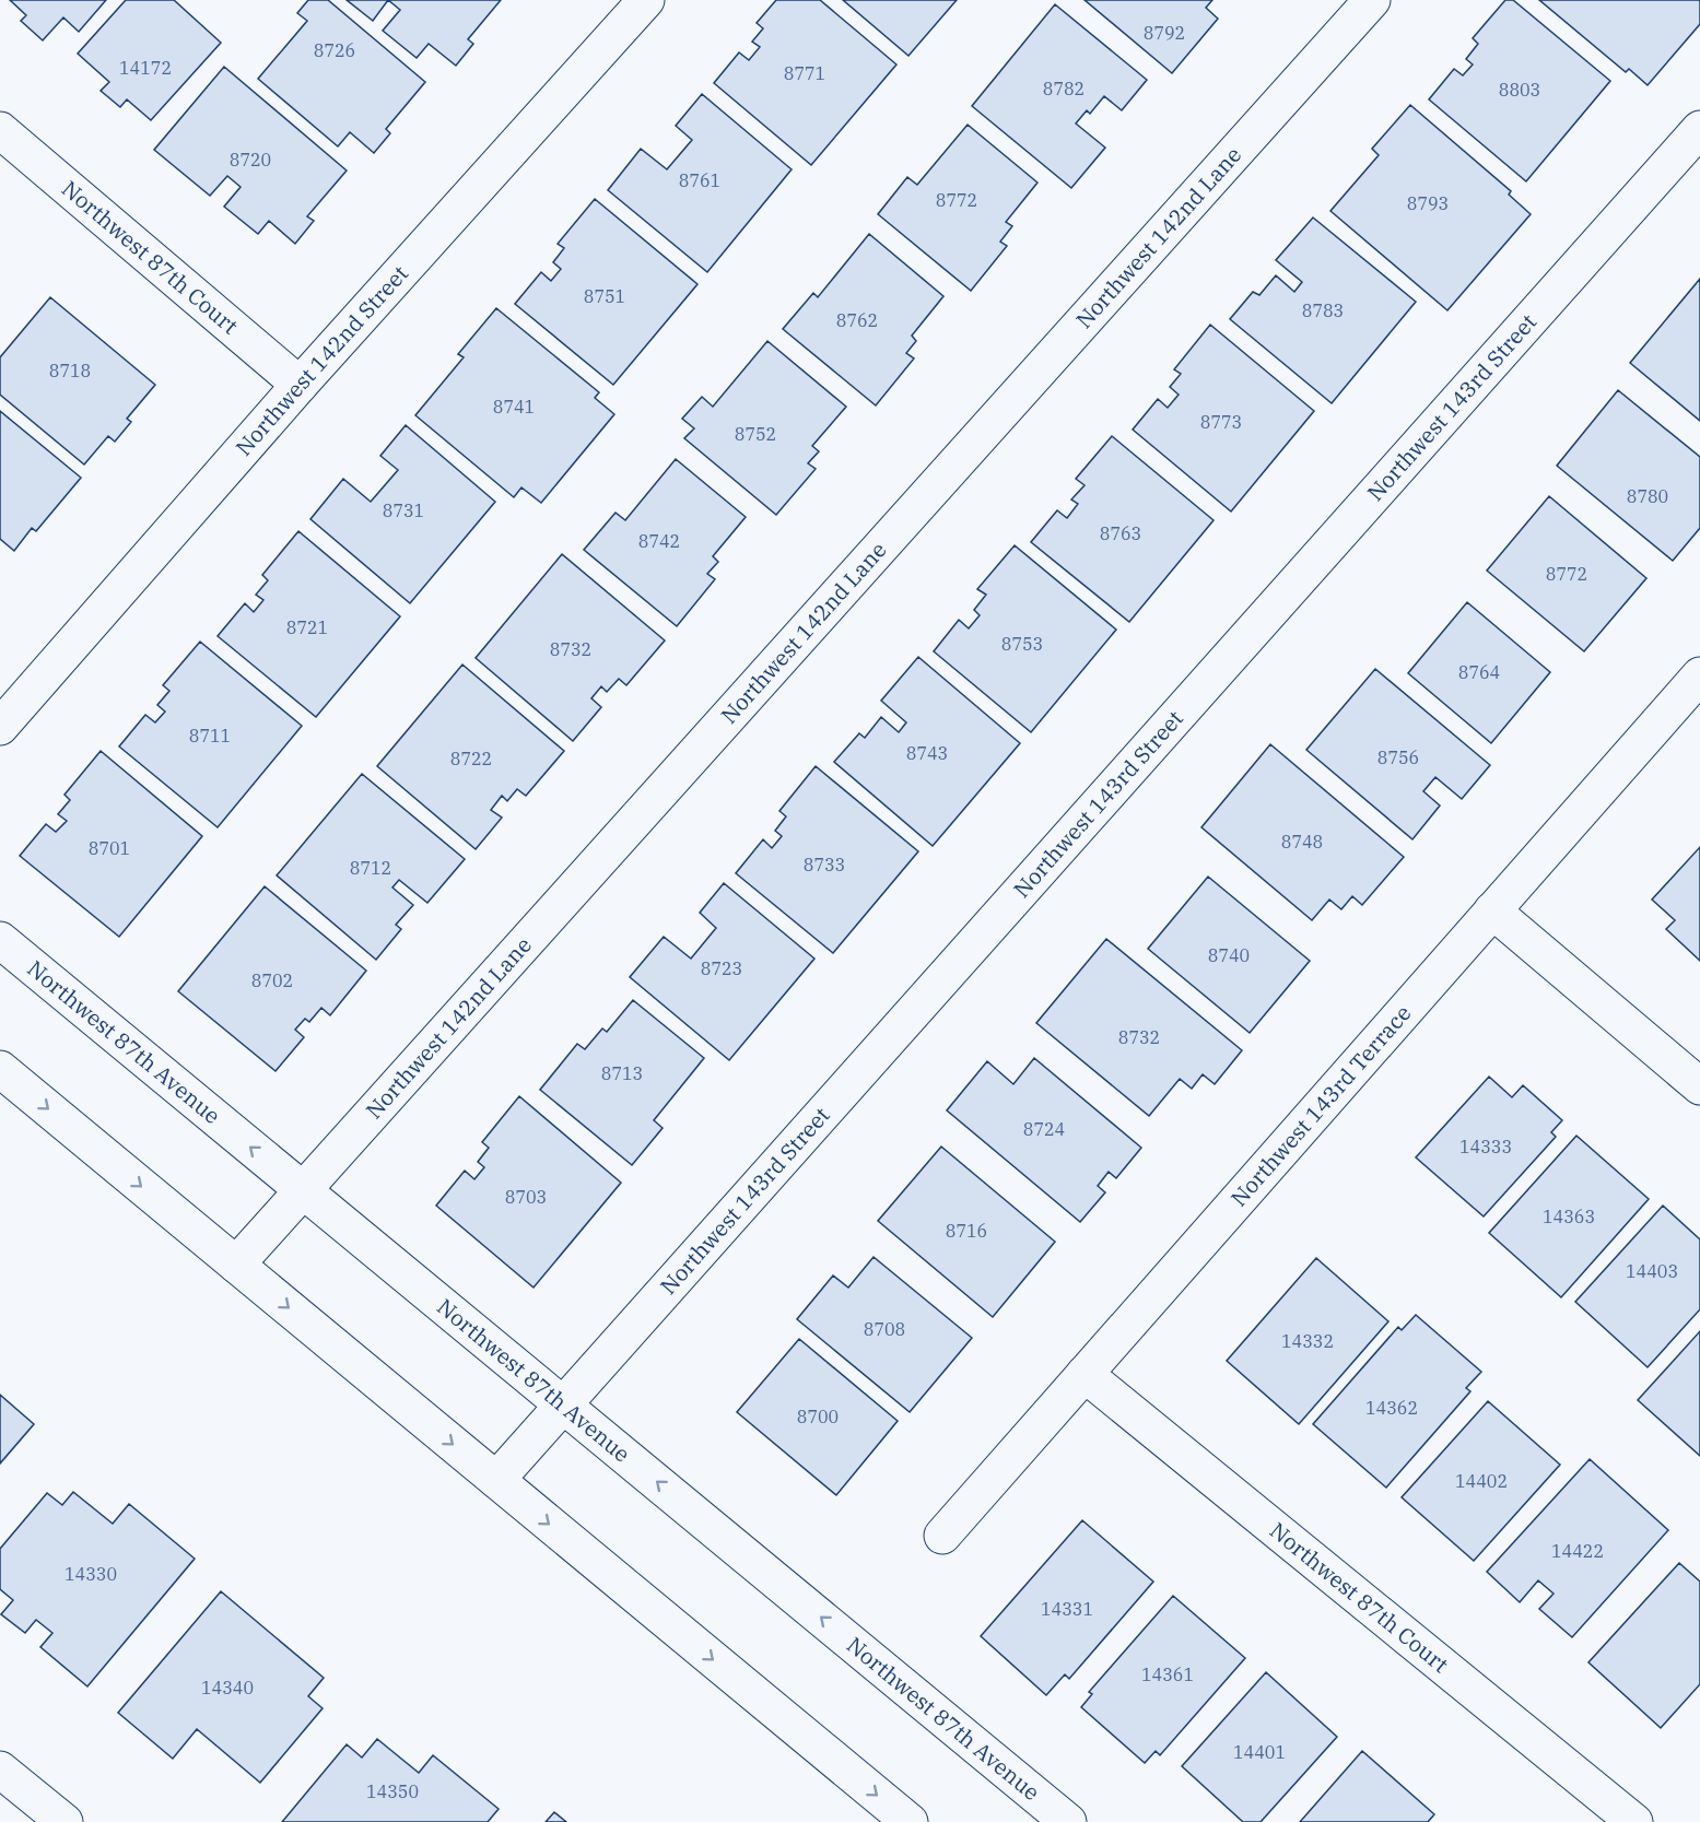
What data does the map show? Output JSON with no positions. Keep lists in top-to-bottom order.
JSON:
{
  "streets": {
    "street": [
      "Northwest 142nd Lane",
      "Northwest 87th Court",
      "Northwest 142nd Street",
      "Northwest 143rd Street",
      "Northwest 87th Avenue",
      "Northwest 143rd Terrace"
    ]
  },
  "crossings": [
    ["Northwest 142nd Lane", "Northwest 87th Avenue"],
    ["Northwest 87th Court", "Northwest 142nd Street"],
    ["Northwest 87th Court", "Northwest 143rd Terrace"],
    ["Northwest 143rd Street", "Northwest 87th Avenue"]
  ],
  "house_numbers": [
    "8792",
    "8726",
    "14172",
    "8771",
    "8782",
    "8803",
    "8720",
    "8761",
    "8772",
    "8793",
    "8751",
    "8783",
    "8762",
    "8718",
    "8741",
    "8773",
    "8752",
    "8780",
    "8731",
    "8763",
    "8742",
    "8772",
    "8721",
    "8753",
    "8732",
    "8764",
    "8711",
    "8743",
    "8756",
    "8722",
    "8748",
    "8701",
    "8733",
    "8712",
    "8740",
    "8723",
    "8702",
    "8732",
    "8713",
    "8724",
    "14333",
    "8703",
    "14363",
    "8716",
    "14403",
    "8708",
    "14332",
    "14362",
    "8700",
    "14402",
    "14422",
    "14330",
    "14331",
    "14361",
    "14340",
    "14401",
    "14350"
  ]
}
